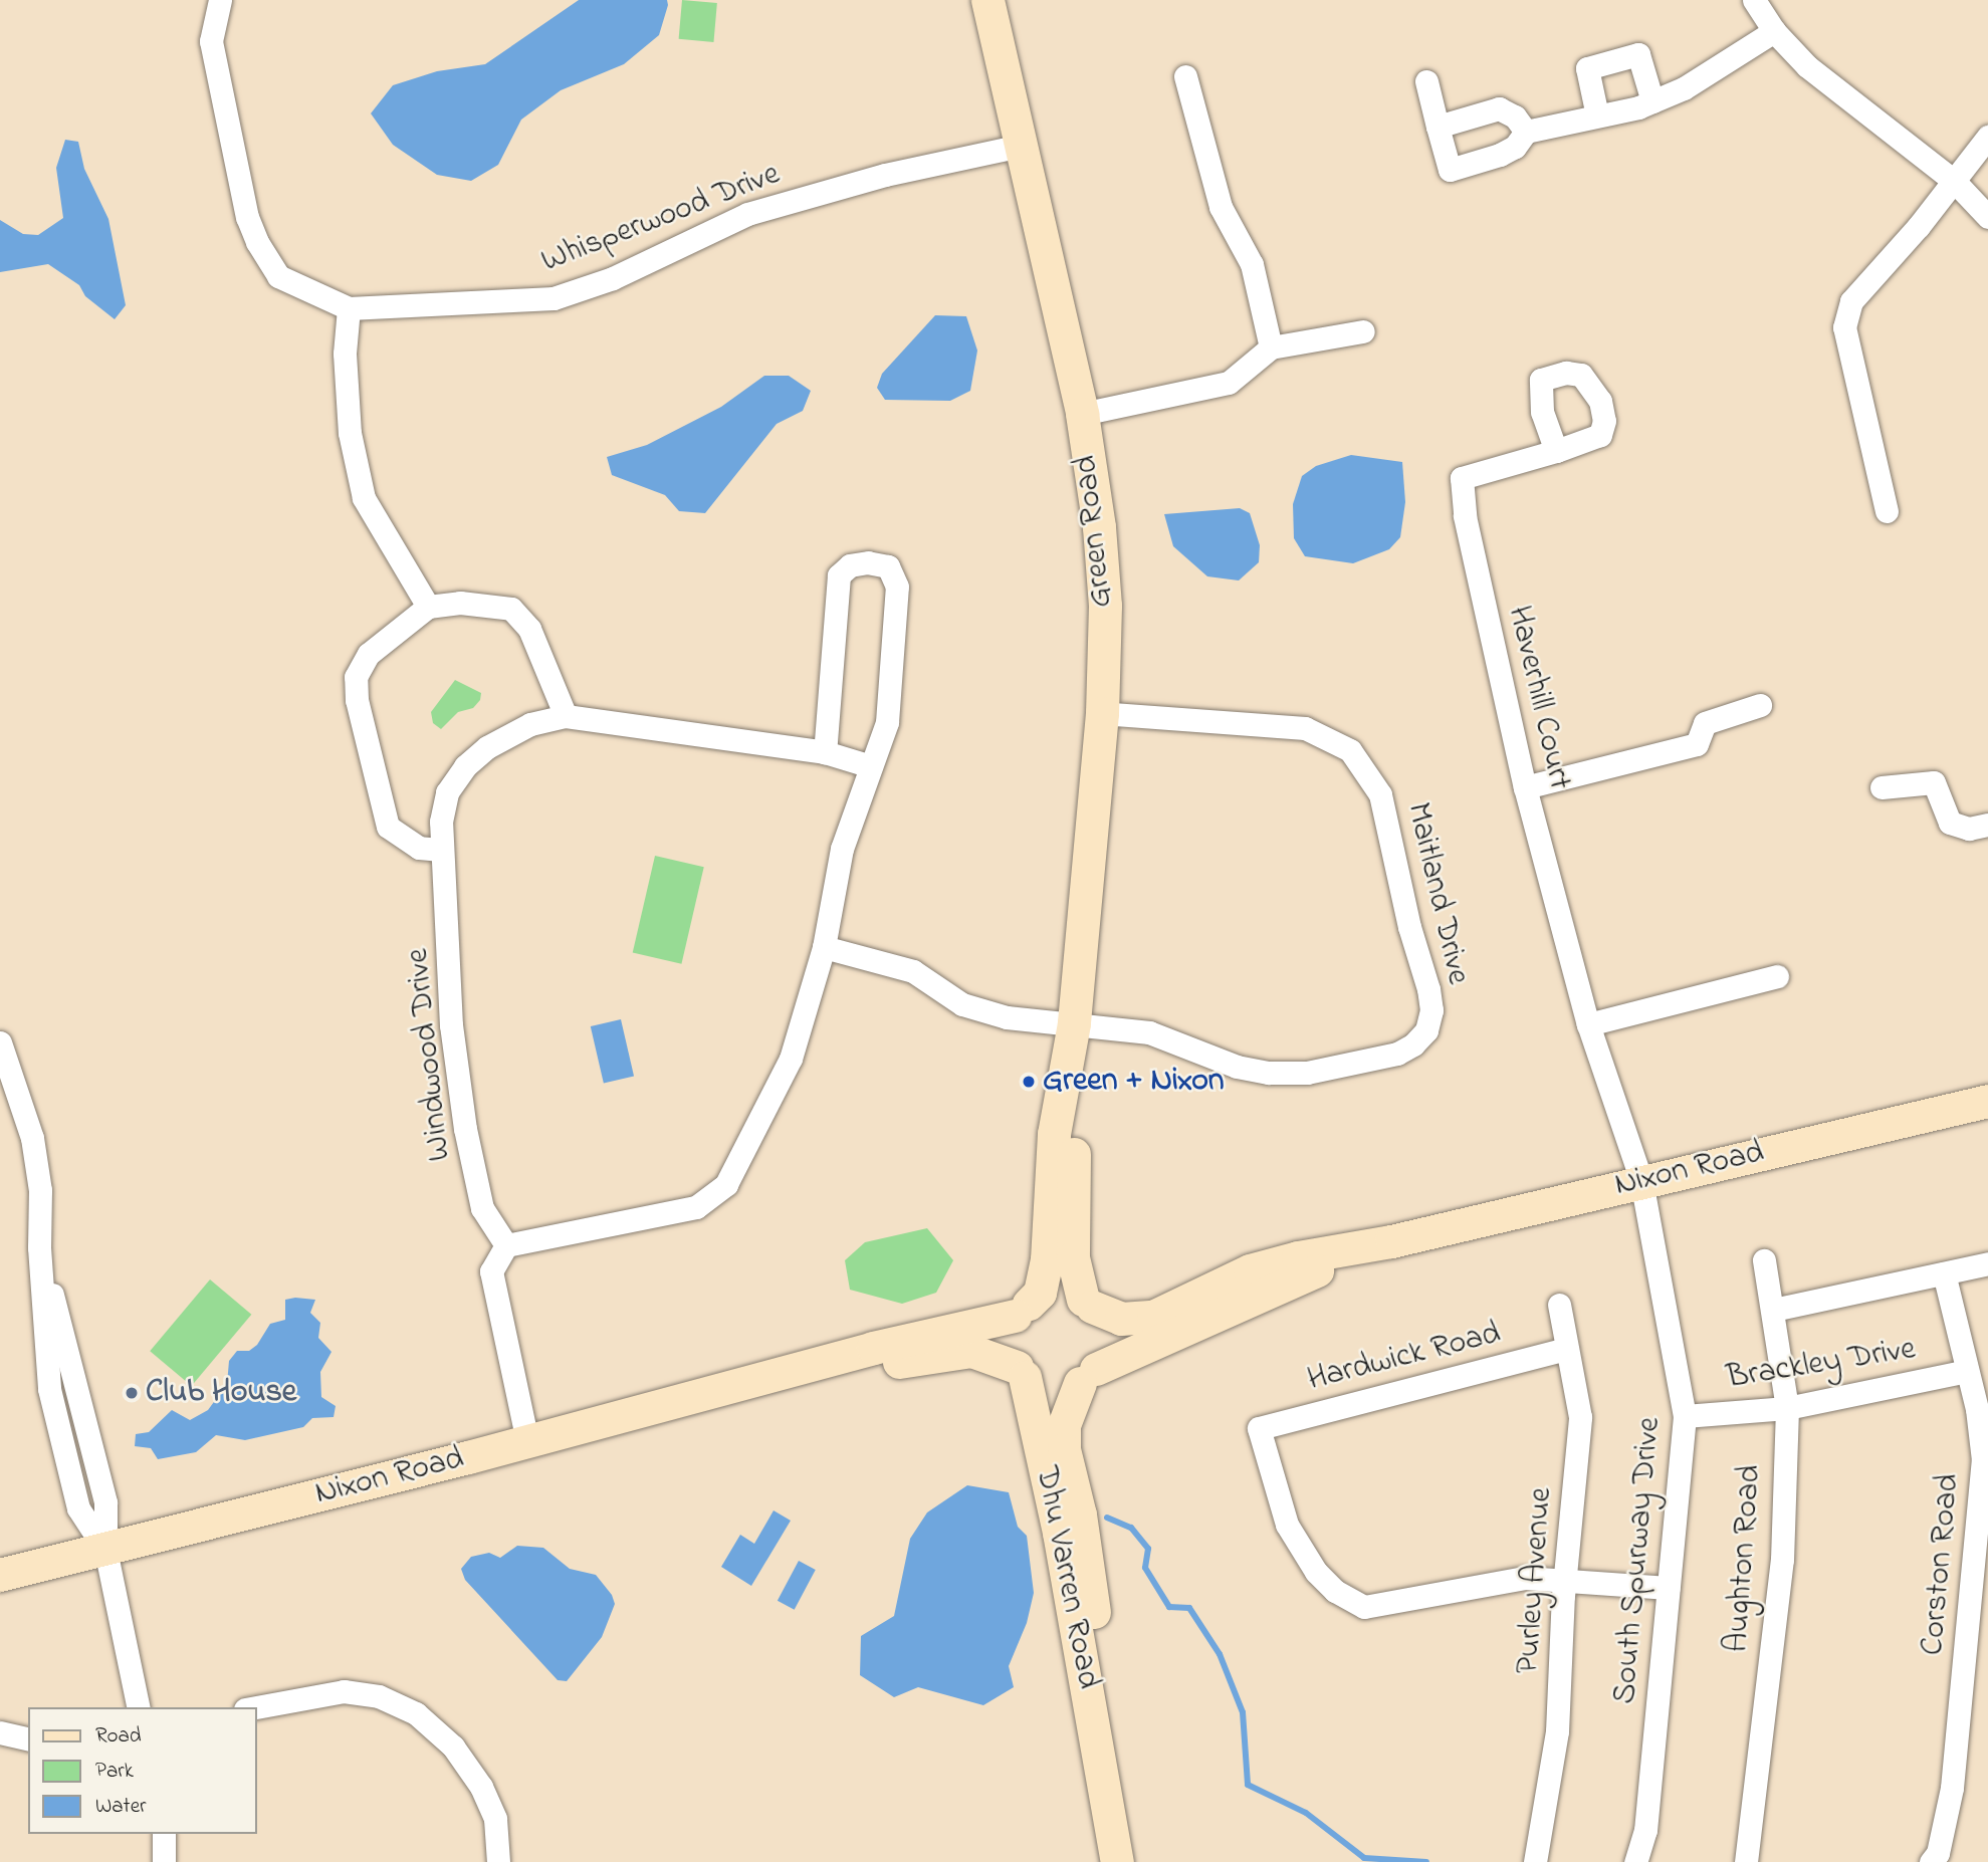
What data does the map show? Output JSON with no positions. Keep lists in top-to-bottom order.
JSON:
{
  "streets": {
    "main road": ["Green Road", "Nixon Road", "Dhu Varren Road"],
    "street": [
      "Whisperwood Drive",
      "Haverhill Court",
      "Maitland Drive",
      "Windwood Drive",
      "Hardwick Road",
      "Brackley Drive",
      "Aughton Road",
      "South Spurway Drive",
      "Corston Road",
      "Purley Avenue"
    ]
  },
  "crossings": [
    ["Whisperwood Drive", "Green Road"],
    ["Green Road", "Maitland Drive"],
    ["Green Road", "Nixon Road"],
    ["Green Road", "Dhu Varren Road"],
    ["Haverhill Court", "Nixon Road"],
    ["Haverhill Court", "South Spurway Drive"],
    ["Nixon Road", "South Spurway Drive"],
    ["Nixon Road", "Dhu Varren Road"],
    ["Hardwick Road", "Purley Avenue"],
    ["Brackley Drive", "Aughton Road"],
    ["Brackley Drive", "South Spurway Drive"],
    ["Brackley Drive", "Corston Road"]
  ],
  "places": ["Green + Nixon", "Club House"],
  "legend": ["Road", "Park", "Water"]
}
